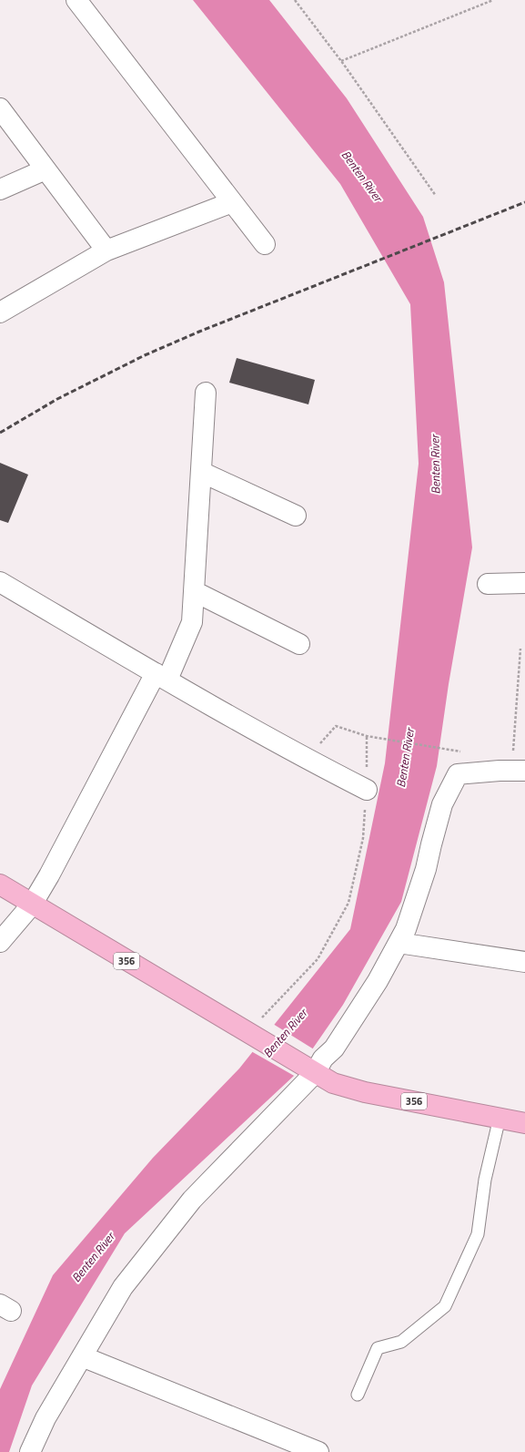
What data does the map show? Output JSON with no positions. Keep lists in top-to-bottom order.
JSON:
{
  "streets": {
    "highway": ["356"]
  },
  "water": ["Benten River"]
}
